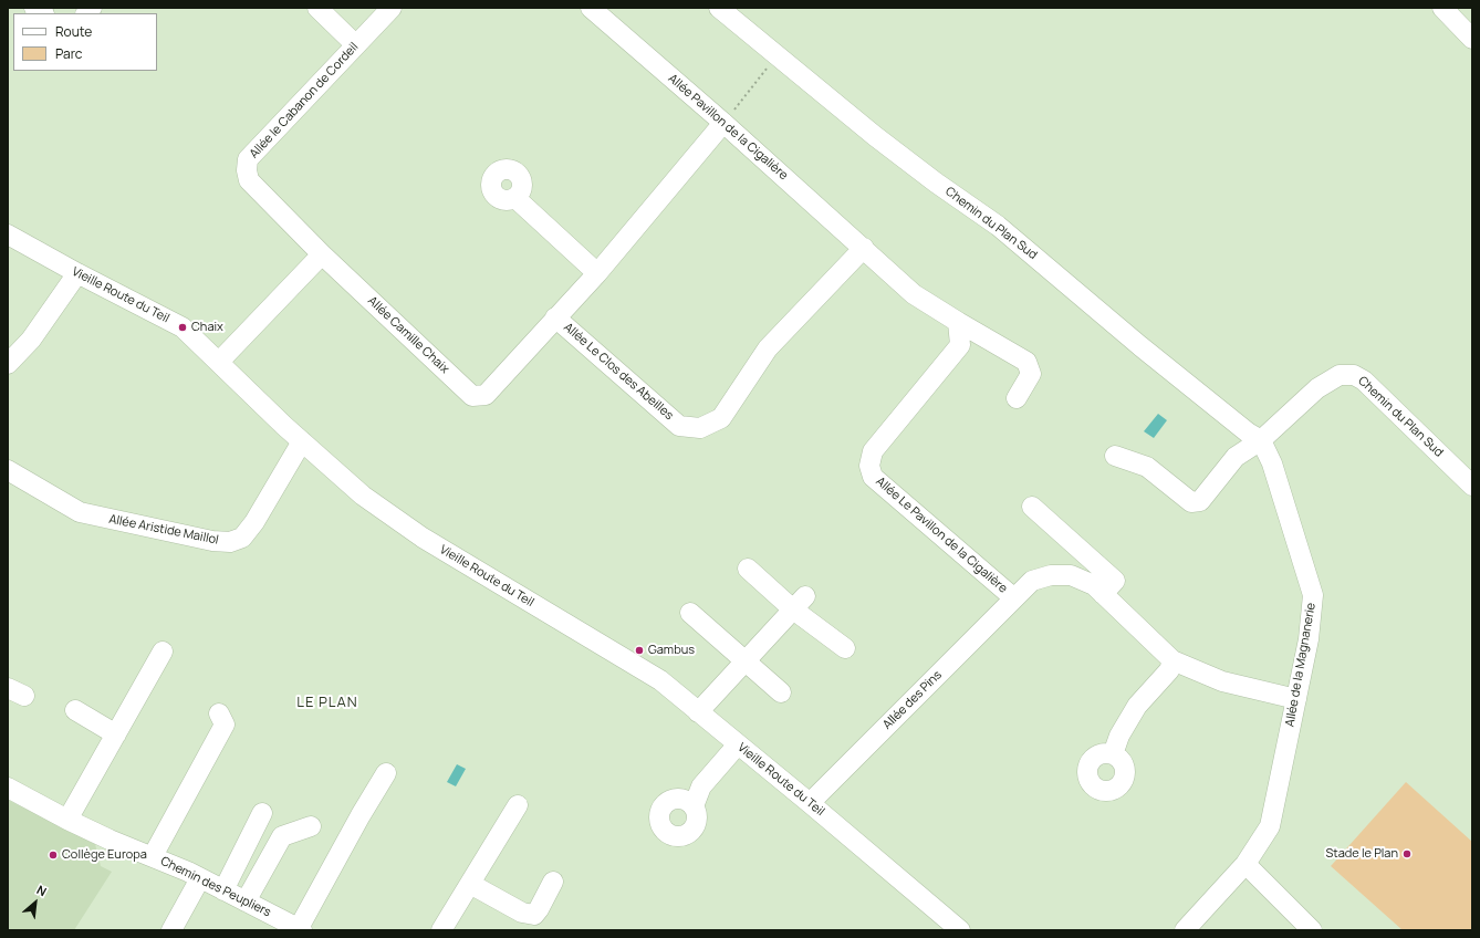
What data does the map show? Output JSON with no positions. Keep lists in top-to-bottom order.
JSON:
{
  "streets": {
    "street": [
      "Allée le Cabanon de Cordeil",
      "Allée Pavillon de la Cigalière",
      "Chemin du Plan Sud",
      "Vieille Route du Teil",
      "Allée Camille Chaix",
      "Allée Le Clos des Abeilles",
      "Allée Aristide Maillol",
      "Allée Le Pavillon de la Cigalière",
      "Allée de la Magnanerie",
      "Allée des Pins",
      "Chemin des Peupliers"
    ]
  },
  "crossings": [
    ["Allée le Cabanon de Cordeil", "Allée Camille Chaix"],
    ["Allée Pavillon de la Cigalière", "Allée Camille Chaix"],
    ["Allée Pavillon de la Cigalière", "Allée Le Clos des Abeilles"],
    ["Chemin du Plan Sud", "Allée de la Magnanerie"],
    ["Vieille Route du Teil", "Allée Aristide Maillol"],
    ["Vieille Route du Teil", "Allée des Pins"],
    ["Allée Camille Chaix", "Allée Le Clos des Abeilles"],
    ["Allée Le Pavillon de la Cigalière", "Allée de la Magnanerie"],
    ["Allée Le Pavillon de la Cigalière", "Allée des Pins"]
  ],
  "districts": ["LE PLAN"],
  "places": [
    "Chaix",
    "Gambus",
    "Stade le Plan",
    "Collège Europa"
  ],
  "legend": ["Route", "Parc"],
  "north": "top right"
}
